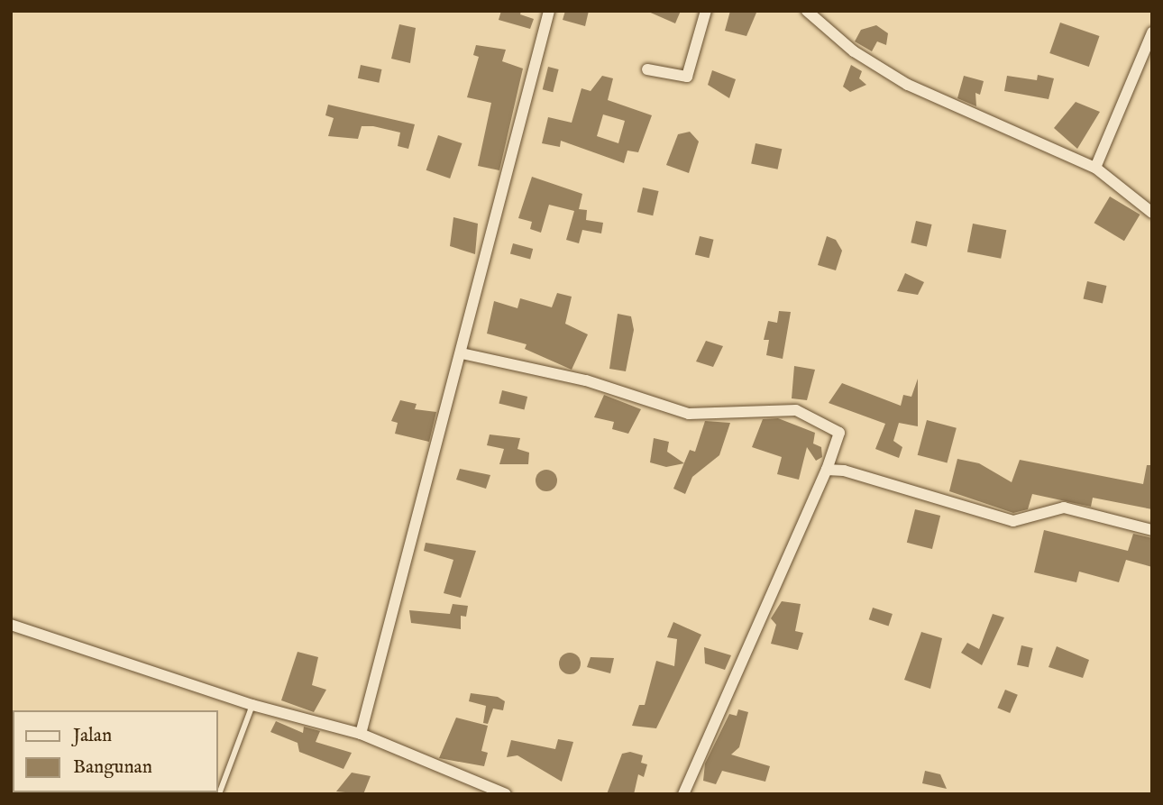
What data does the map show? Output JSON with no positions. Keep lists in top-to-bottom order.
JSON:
{
  "legend": ["Jalan", "Bangunan"]
}
